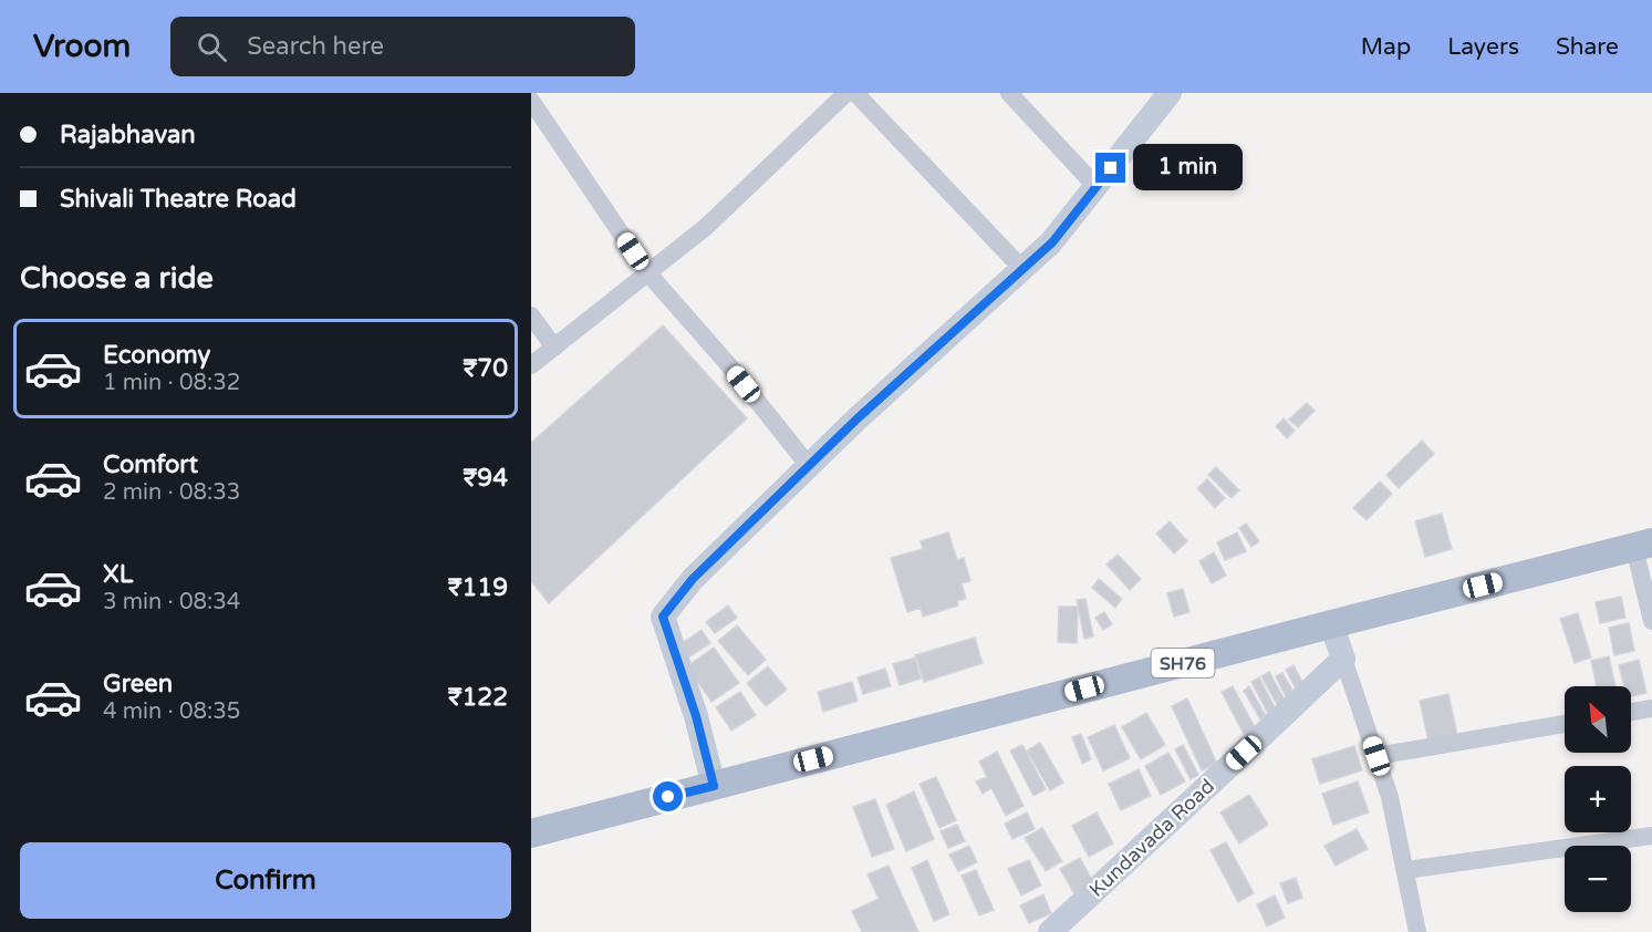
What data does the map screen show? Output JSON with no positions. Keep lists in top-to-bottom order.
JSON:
{
  "streets": {
    "main road": ["SH76"],
    "street": ["Kundavada Road"]
  },
  "north": "top left",
  "page": {
    "header": "Vroom",
    "search": "Search here",
    "nav": ["Map", "Layers", "Share"],
    "banner": ["Rajabhavan", "Shivali Theatre Road"],
    "bubble": "1 min",
    "heading": "Choose a ride",
    "list": [
      {
        "name": "Economy",
        "note": "1 min · 08:32",
        "value": "₹70"
      },
      {
        "name": "Comfort",
        "note": "2 min · 08:33",
        "value": "₹94"
      },
      {
        "name": "XL",
        "note": "3 min · 08:34",
        "value": "₹119"
      },
      {
        "name": "Green",
        "note": "4 min · 08:35",
        "value": "₹122"
      }
    ],
    "map_buttons": ["+", "−"],
    "buttons": "Confirm"
  }
}
